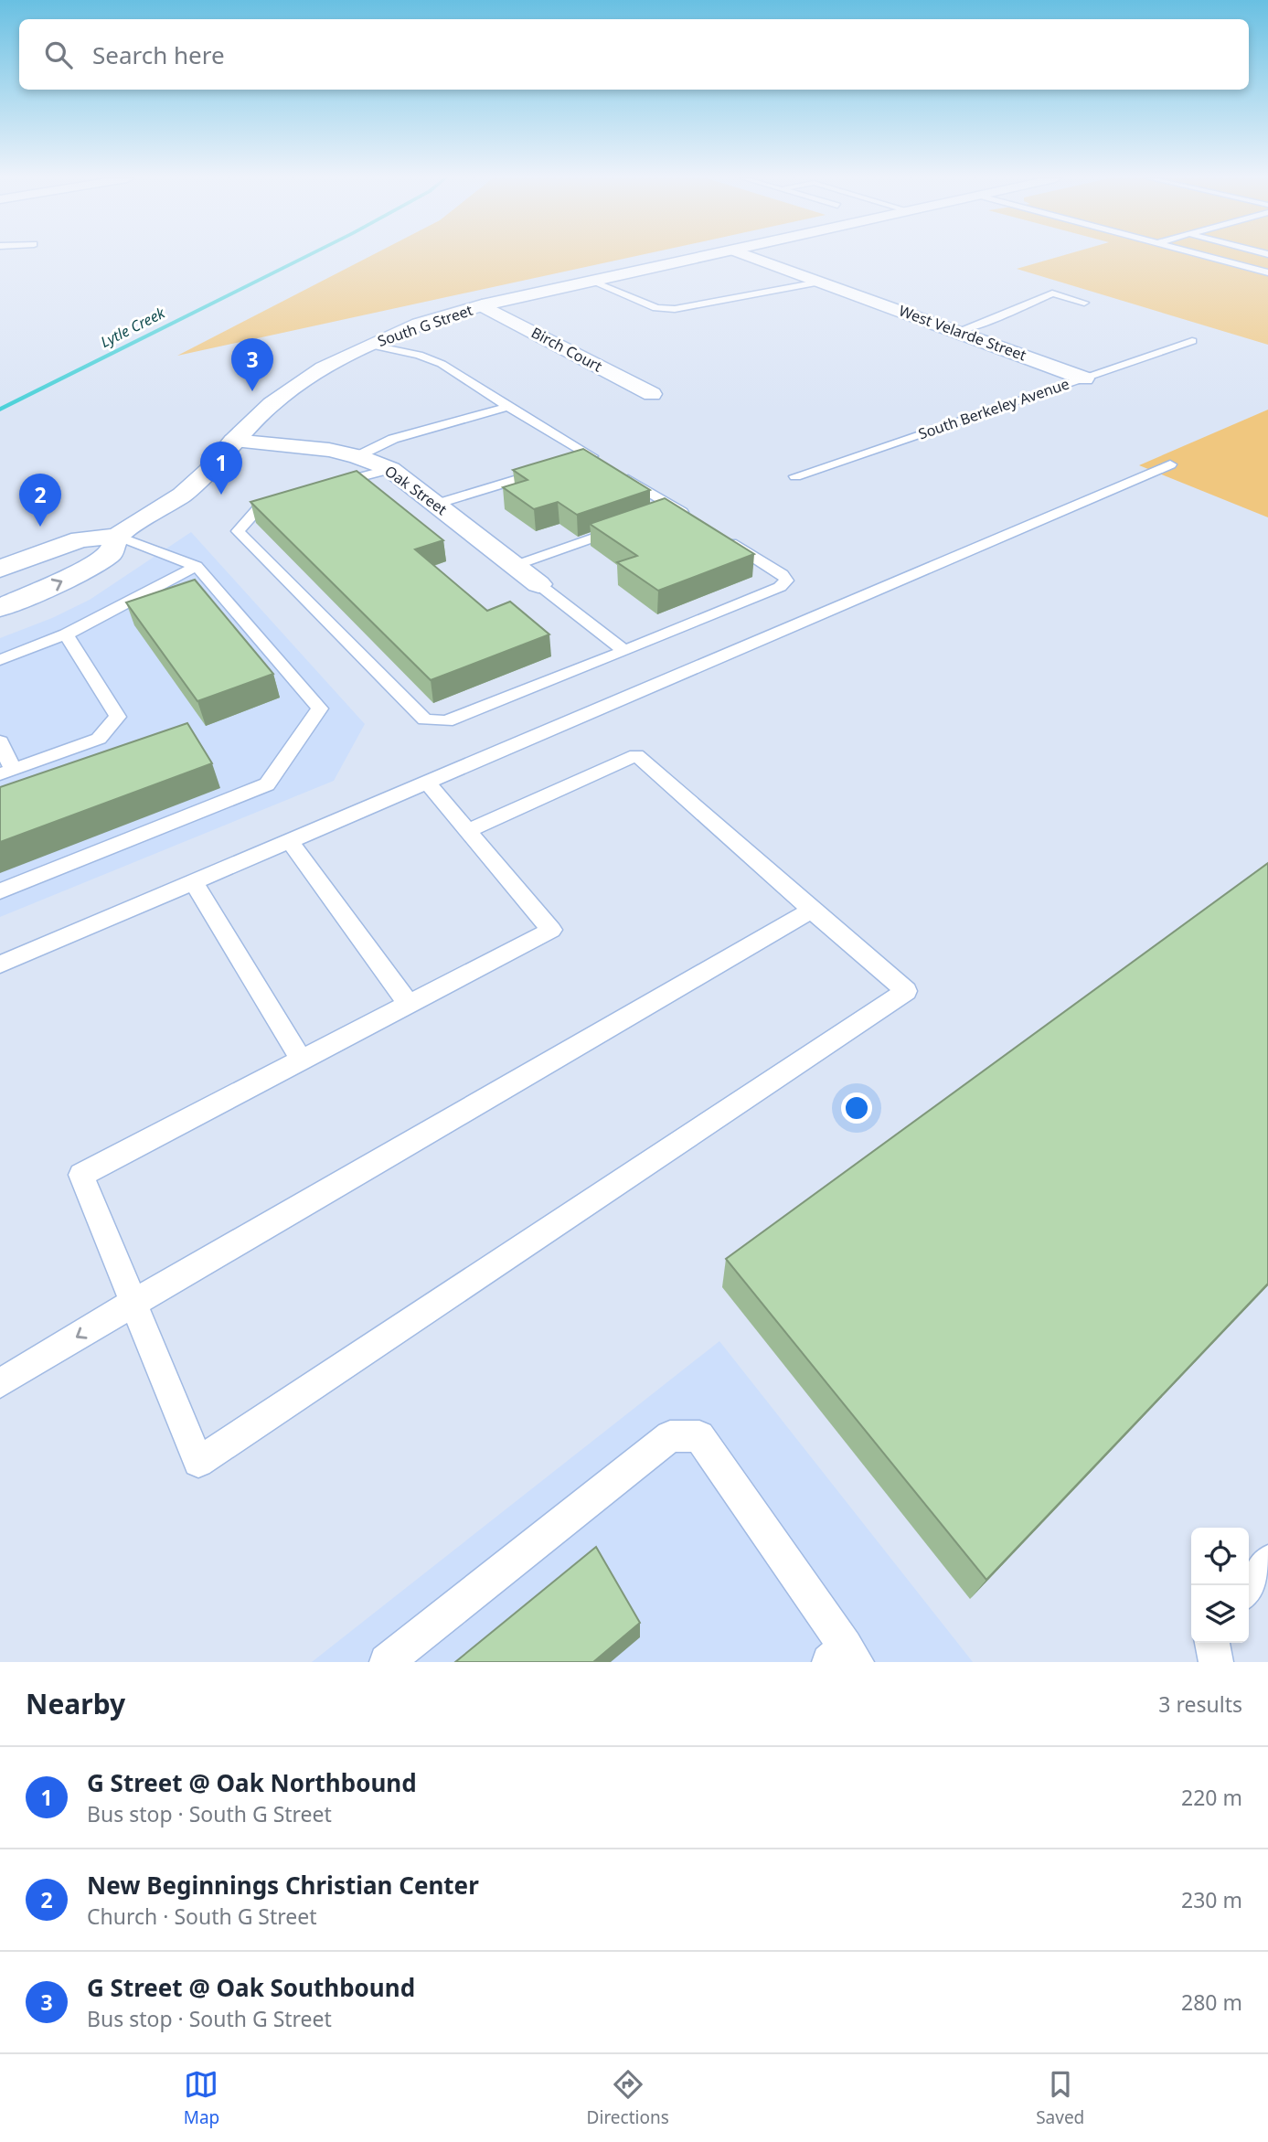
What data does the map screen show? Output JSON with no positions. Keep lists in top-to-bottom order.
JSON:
{
  "streets": {
    "main road": [
      "South G Street",
      "West Velarde Street",
      "Birch Court",
      "Oak Street"
    ],
    "lane": ["South Berkeley Avenue"]
  },
  "crossings": [
    ["South G Street", "Birch Court"],
    ["South G Street", "Oak Street"],
    ["West Velarde Street", "South Berkeley Avenue"]
  ],
  "water": ["Lytle Creek"],
  "page": {
    "search": "Search here",
    "pins": ["3", "1", "2"],
    "heading": ["Nearby", "3 results"],
    "list": [
      {
        "mark": "1",
        "name": "G Street @ Oak Northbound",
        "note": "Bus stop · South G Street",
        "value": "220 m"
      },
      {
        "mark": "2",
        "name": "New Beginnings Christian Center",
        "note": "Church · South G Street",
        "value": "230 m"
      },
      {
        "mark": "3",
        "name": "G Street @ Oak Southbound",
        "note": "Bus stop · South G Street",
        "value": "280 m"
      }
    ],
    "nav": ["Map", "Directions", "Saved"]
  }
}
